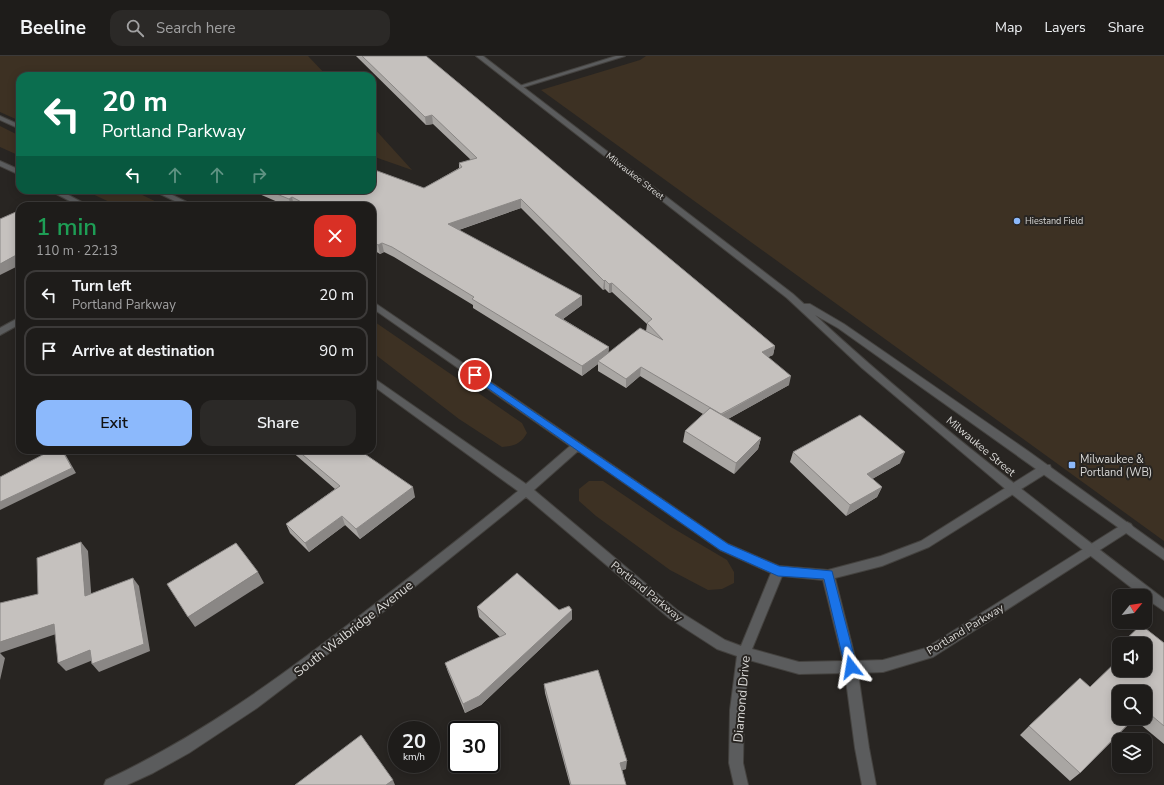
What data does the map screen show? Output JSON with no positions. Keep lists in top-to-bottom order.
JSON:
{
  "streets": {
    "street": [
      "Milwaukee Street",
      "Portland Parkway",
      "South Walbridge Avenue",
      "Diamond Drive"
    ]
  },
  "crossings": [
    ["Milwaukee Street", "Portland Parkway"],
    ["Portland Parkway", "South Walbridge Avenue"],
    ["Portland Parkway", "Diamond Drive"]
  ],
  "places": {
    "other": ["Hiestand Field"],
    "transit": ["Milwaukee & Portland (WB)"]
  },
  "north": "top right",
  "page": {
    "header": "Beeline",
    "search": "Search here",
    "nav": ["Map", "Layers", "Share"],
    "turn": ["20 m", "Portland Parkway"],
    "heading": ["1 min", "110 m · 22:13"],
    "list": [
      {
        "name": "Turn left",
        "note": "Portland Parkway",
        "value": "20 m"
      },
      {
        "name": "Arrive at destination",
        "value": "90 m"
      }
    ],
    "buttons": ["Exit", "Share"],
    "speed": "20 km/h",
    "limit": "30"
  }
}
